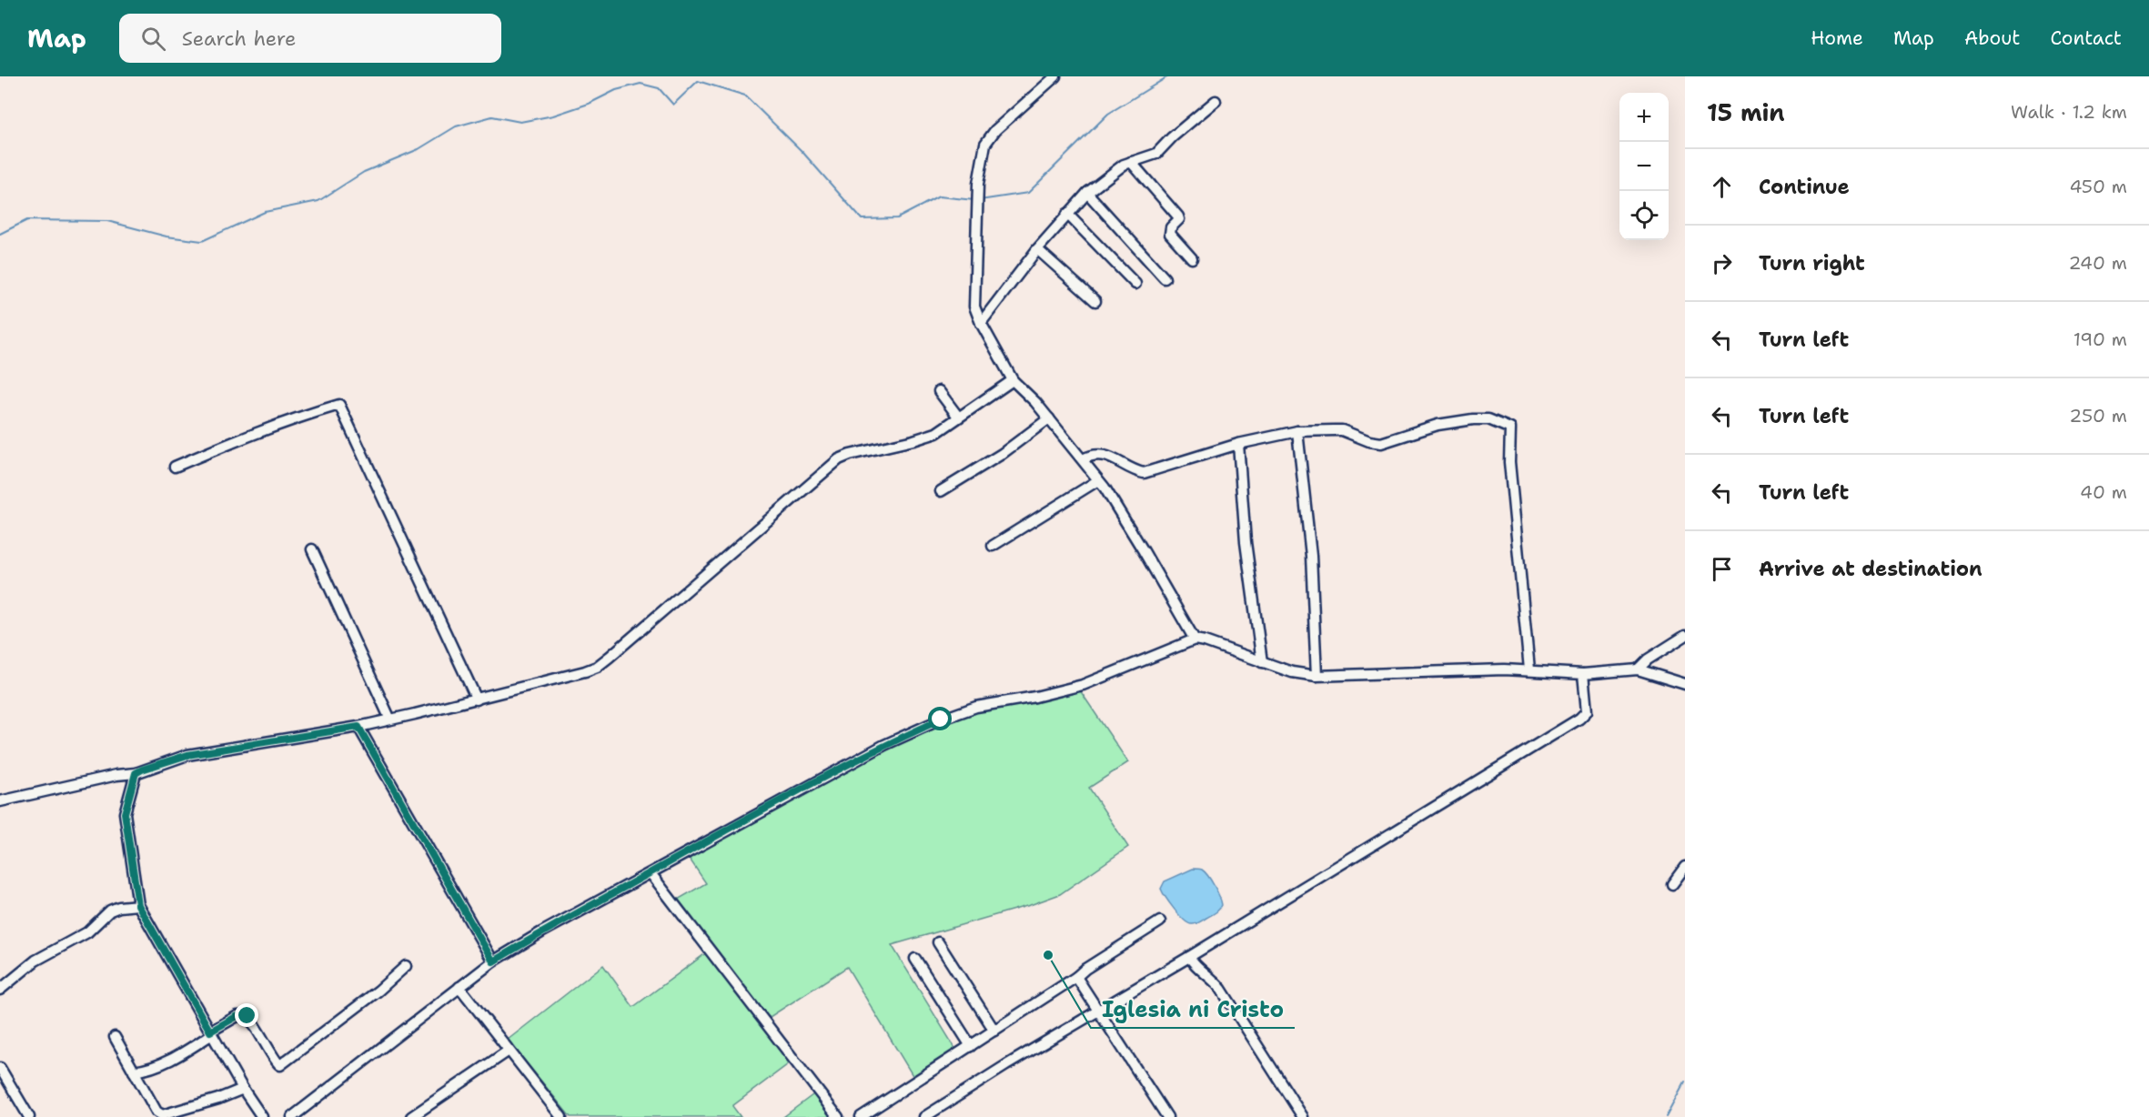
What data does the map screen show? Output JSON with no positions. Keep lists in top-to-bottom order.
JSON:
{
  "places": ["Iglesia ni Cristo"],
  "page": {
    "header": "Map",
    "search": "Search here",
    "nav": [
      "Home",
      "Map",
      "About",
      "Contact"
    ],
    "heading": ["15 min", "Walk · 1.2 km"],
    "map_buttons": ["+", "−"],
    "list": [
      ["Continue", "450 m"],
      ["Turn right", "240 m"],
      ["Turn left", "190 m"],
      ["Turn left", "250 m"],
      ["Turn left", "40 m"],
      "Arrive at destination"
    ]
  }
}
